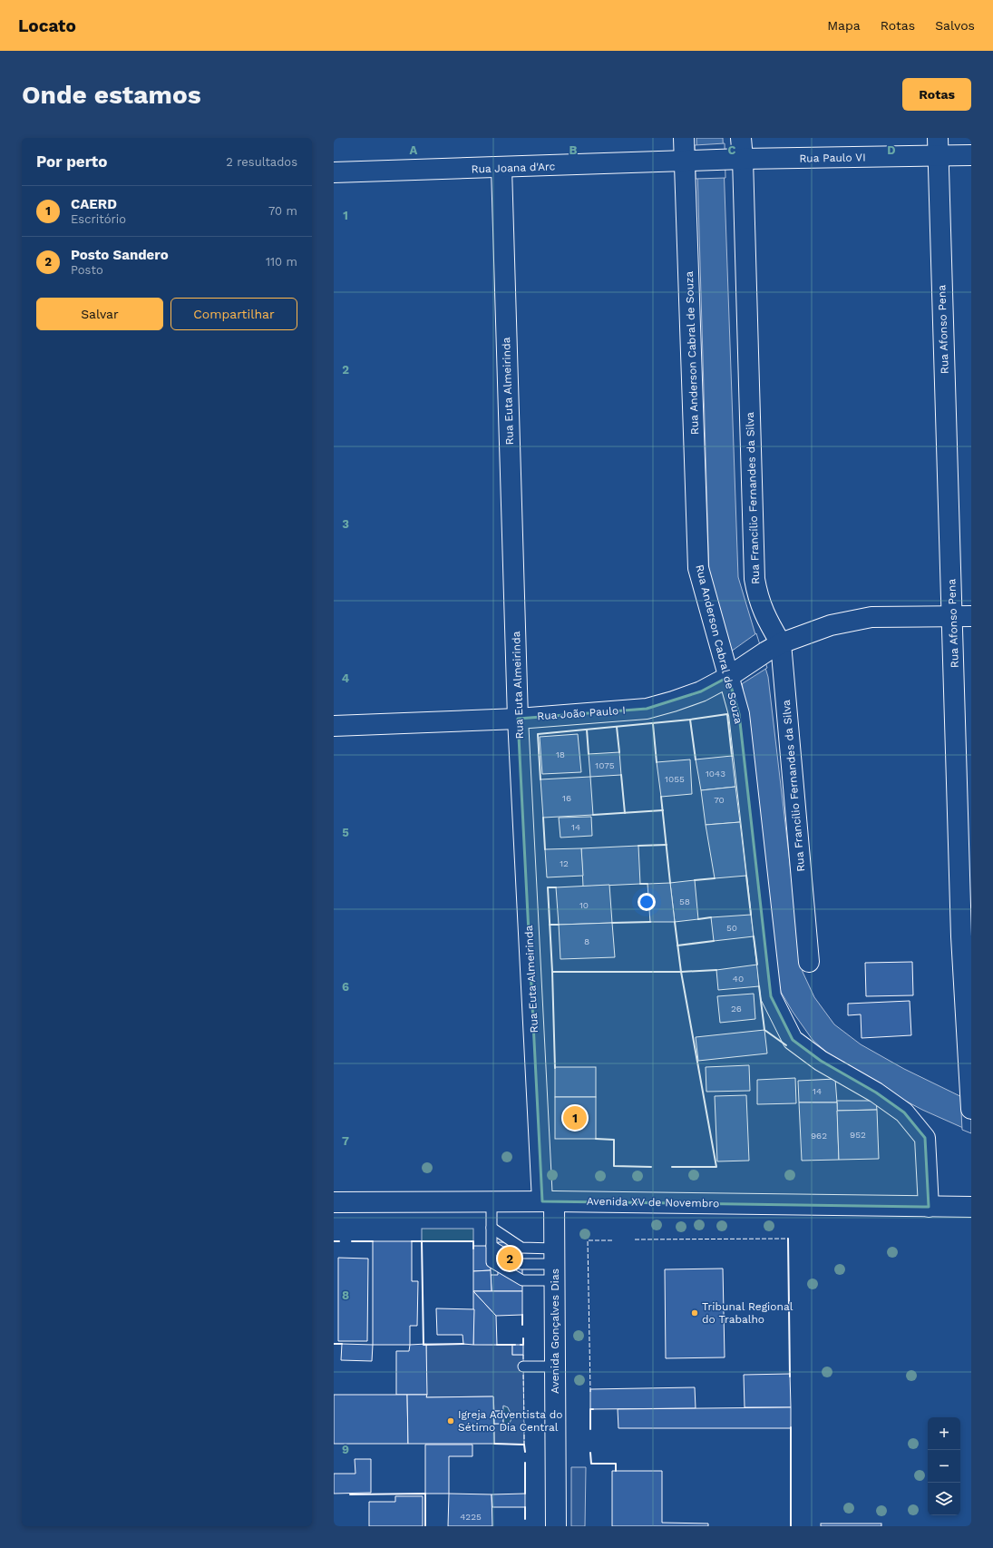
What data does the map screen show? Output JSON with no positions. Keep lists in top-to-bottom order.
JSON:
{
  "streets": {
    "street": [
      "Rua Paulo VI",
      "Rua Joana d'Arc",
      "Rua Afonso Pena",
      "Rua Anderson Cabral de Souza",
      "Rua Euta Almeirinda",
      "Rua Francílio Fernandes da Silva",
      "Rua João Paulo I",
      "Avenida XV de Novembro",
      "Avenida Gonçalves Dias"
    ]
  },
  "crossings": [
    ["Rua Paulo VI", "Rua Joana d'Arc"],
    ["Rua Paulo VI", "Rua Afonso Pena"],
    ["Rua Paulo VI", "Rua Anderson Cabral de Souza"],
    ["Rua Paulo VI", "Rua Francílio Fernandes da Silva"],
    ["Rua Joana d'Arc", "Rua Anderson Cabral de Souza"],
    ["Rua Joana d'Arc", "Rua Euta Almeirinda"],
    ["Rua Afonso Pena", "Rua João Paulo I"],
    ["Rua Anderson Cabral de Souza", "Rua Francílio Fernandes da Silva"],
    ["Rua Anderson Cabral de Souza", "Rua João Paulo I"],
    ["Rua Anderson Cabral de Souza", "Avenida XV de Novembro"],
    ["Rua Euta Almeirinda", "Rua João Paulo I"],
    ["Rua Euta Almeirinda", "Avenida XV de Novembro"],
    ["Rua Euta Almeirinda", "Avenida Gonçalves Dias"],
    ["Rua Francílio Fernandes da Silva", "Rua João Paulo I"],
    ["Avenida XV de Novembro", "Avenida Gonçalves Dias"]
  ],
  "places": ["Tribunal Regional do Trabalho", "Igreja Adventista do Sétimo Dia Central"],
  "house_numbers": [
    "18",
    "1075",
    "1043",
    "1055",
    "16",
    "70",
    "14",
    "12",
    "58",
    "10",
    "50",
    "8",
    "40",
    "26",
    "14",
    "952",
    "962",
    "4225"
  ],
  "page": {
    "header": "Locato",
    "nav": ["Mapa", "Rotas", "Salvos"],
    "buttons": [
      "Rotas",
      ["Salvar", "Compartilhar"]
    ],
    "title": "Onde estamos",
    "heading": ["Por perto", "2 resultados"],
    "list": [
      {
        "mark": "1",
        "name": "CAERD",
        "note": "Escritório",
        "value": "70 m"
      },
      {
        "mark": "2",
        "name": "Posto Sandero",
        "note": "Posto",
        "value": "110 m"
      }
    ],
    "pins": ["1", "2"],
    "map_buttons": ["+", "−"]
  },
  "grid": {
    "columns": [
      "A",
      "B",
      "C",
      "D"
    ],
    "rows": [
      "1",
      "2",
      "3",
      "4",
      "5",
      "6",
      "7",
      "8",
      "9"
    ]
  }
}
